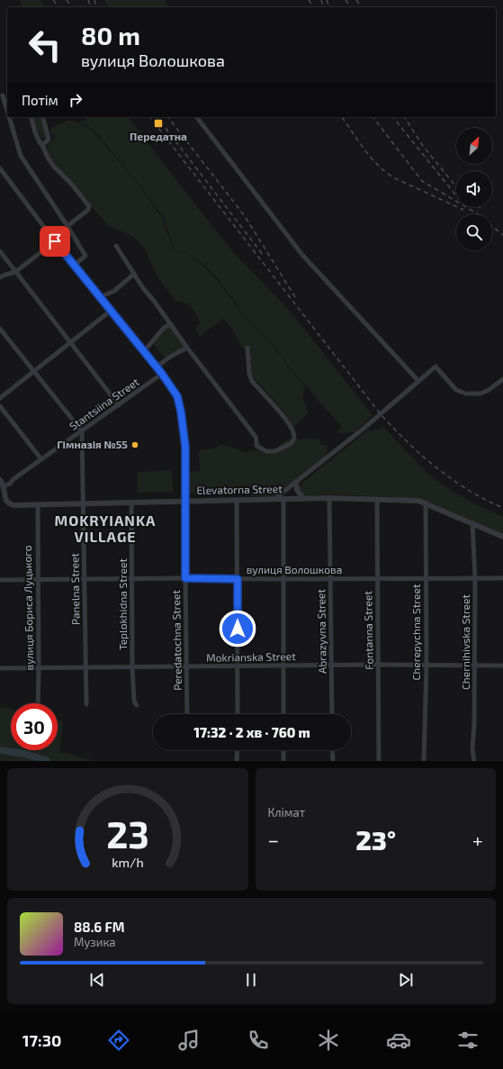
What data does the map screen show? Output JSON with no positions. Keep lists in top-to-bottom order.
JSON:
{
  "streets": {
    "street": [
      "Stantsiina Street",
      "Elevatorna Street",
      "вулиця Волошкова",
      "Panelna Street",
      "Teplokhidna Street",
      "вулиця Бориса Луцького",
      "Fontanna Street",
      "Abrazyvna Street",
      "Cherepychna Street",
      "Peredatochna Street",
      "Chernihivska Street",
      "Mokrianska Street"
    ]
  },
  "crossings": [
    ["Stantsiina Street", "Elevatorna Street"],
    ["Stantsiina Street", "Panelna Street"],
    ["Stantsiina Street", "Peredatochna Street"],
    ["Elevatorna Street", "Panelna Street"],
    ["Elevatorna Street", "Teplokhidna Street"],
    ["Elevatorna Street", "вулиця Бориса Луцького"],
    ["Elevatorna Street", "Fontanna Street"],
    ["Elevatorna Street", "Abrazyvna Street"],
    ["Elevatorna Street", "Cherepychna Street"],
    ["Elevatorna Street", "Peredatochna Street"],
    ["Elevatorna Street", "Chernihivska Street"],
    ["вулиця Волошкова", "Panelna Street"],
    ["вулиця Волошкова", "Teplokhidna Street"],
    ["вулиця Волошкова", "вулиця Бориса Луцького"],
    ["вулиця Волошкова", "Fontanna Street"],
    ["вулиця Волошкова", "Abrazyvna Street"],
    ["вулиця Волошкова", "Cherepychna Street"],
    ["вулиця Волошкова", "Peredatochna Street"],
    ["вулиця Волошкова", "Chernihivska Street"],
    ["Panelna Street", "Mokrianska Street"],
    ["Teplokhidna Street", "Mokrianska Street"],
    ["вулиця Бориса Луцького", "Mokrianska Street"],
    ["Fontanna Street", "Mokrianska Street"],
    ["Abrazyvna Street", "Mokrianska Street"],
    ["Cherepychna Street", "Mokrianska Street"],
    ["Peredatochna Street", "Mokrianska Street"],
    ["Chernihivska Street", "Mokrianska Street"]
  ],
  "districts": ["MOKRYIANKA VILLAGE"],
  "places": {
    "transit": ["Передатна"],
    "other": ["Гімназія №55"]
  },
  "north": "top right",
  "page": {
    "turn": ["80 m", "вулиця Волошкова"],
    "then": "Потім",
    "limit": "30",
    "trip": "17:32 · 2 хв · 760 m",
    "tile": "Клімат",
    "heat": ["−", "23°", "+"],
    "song": ["88.6 FM", "Музика"],
    "tabs": "17:30",
    "gauge": ["23", "km/h"]
  }
}
